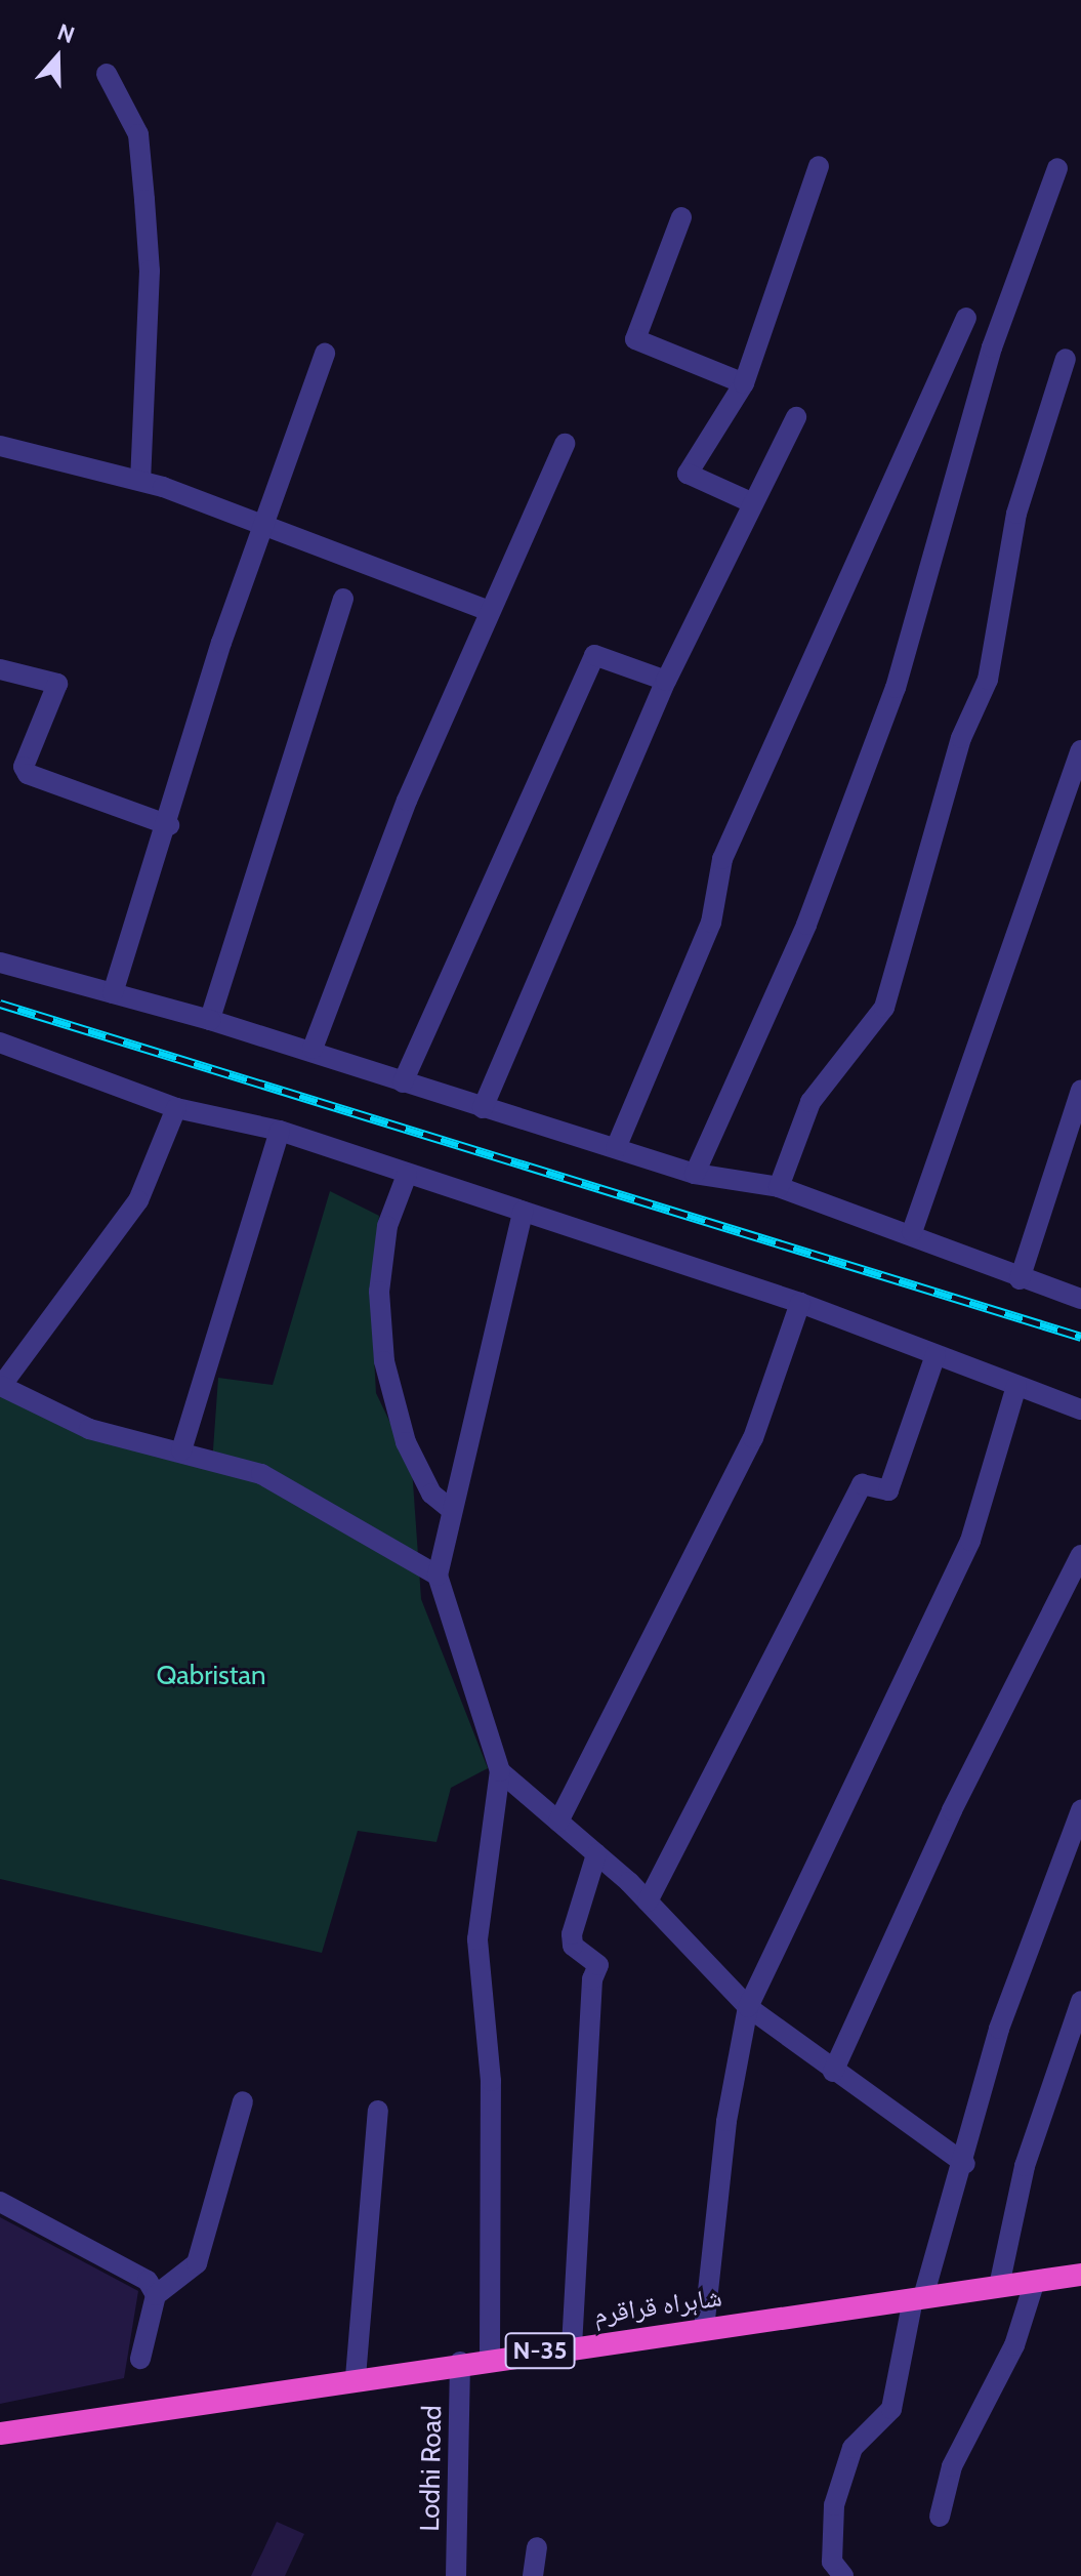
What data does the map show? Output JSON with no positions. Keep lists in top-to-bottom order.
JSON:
{
  "streets": {
    "highway": ["شاہراہ قراقرم", "N-35"],
    "street": ["Lodhi Road"]
  },
  "crossings": [
    ["شاہراہ قراقرم", "Lodhi Road"]
  ],
  "parks": ["Qabristan"],
  "north": "top"
}
